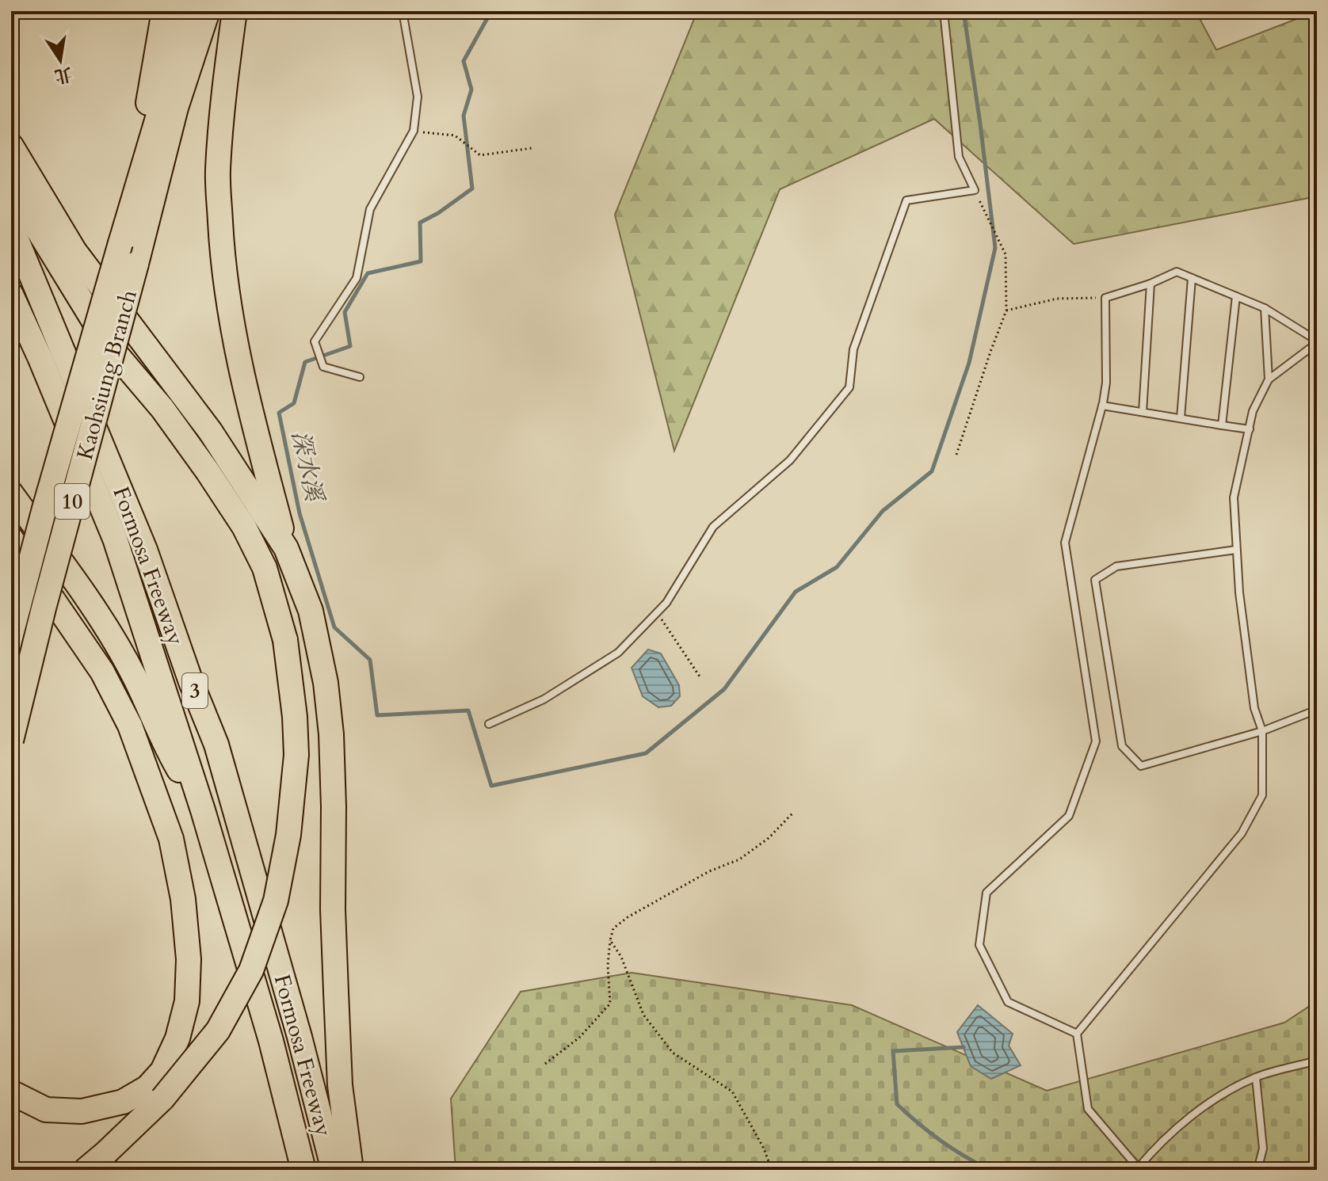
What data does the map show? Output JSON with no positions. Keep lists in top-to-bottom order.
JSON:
{
  "streets": {
    "highway": [
      "Kaohsiung Branch",
      "10",
      "Formosa Freeway",
      "3"
    ]
  },
  "water": ["深水溪"],
  "north": "bottom"
}
